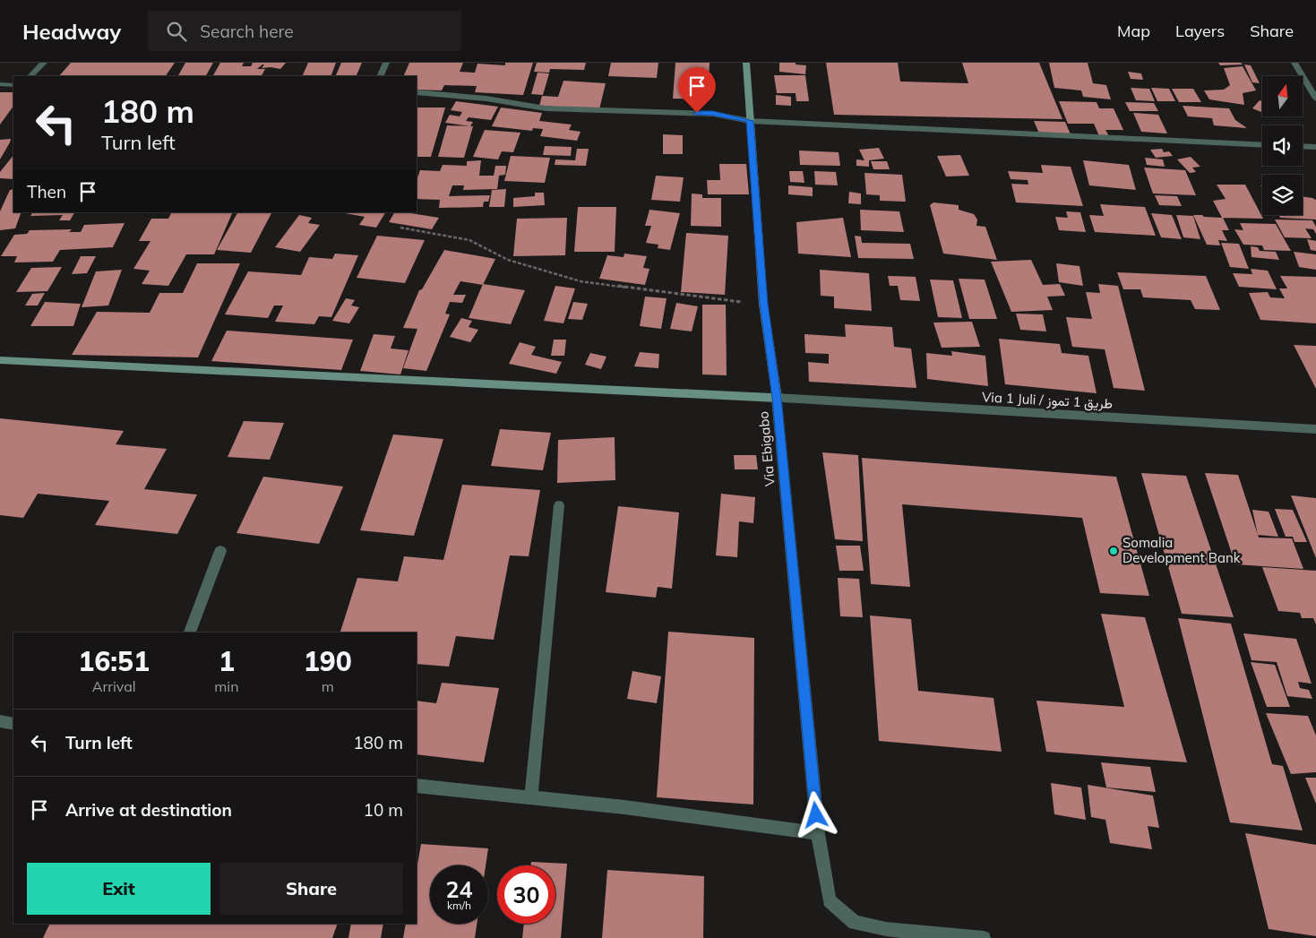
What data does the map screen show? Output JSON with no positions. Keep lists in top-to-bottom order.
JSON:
{
  "streets": {
    "main road": ["Via Ebigabo"],
    "street": ["Via 1 Juli / طريق 1 تموز"]
  },
  "crossings": [
    ["Via 1 Juli / طريق 1 تموز", "Via Ebigabo"]
  ],
  "places": ["Somalia Development Bank"],
  "north": "top",
  "page": {
    "header": "Headway",
    "search": "Search here",
    "nav": ["Map", "Layers", "Share"],
    "turn": ["180 m", "Turn left"],
    "then": "Then",
    "eta": [
      "16:51",
      "Arrival",
      "1",
      "min",
      "190",
      "m"
    ],
    "list": [
      {
        "name": "Turn left",
        "value": "180 m"
      },
      {
        "name": "Arrive at destination",
        "value": "10 m"
      }
    ],
    "buttons": ["Exit", "Share"],
    "speed": "24 km/h",
    "limit": "30"
  }
}
